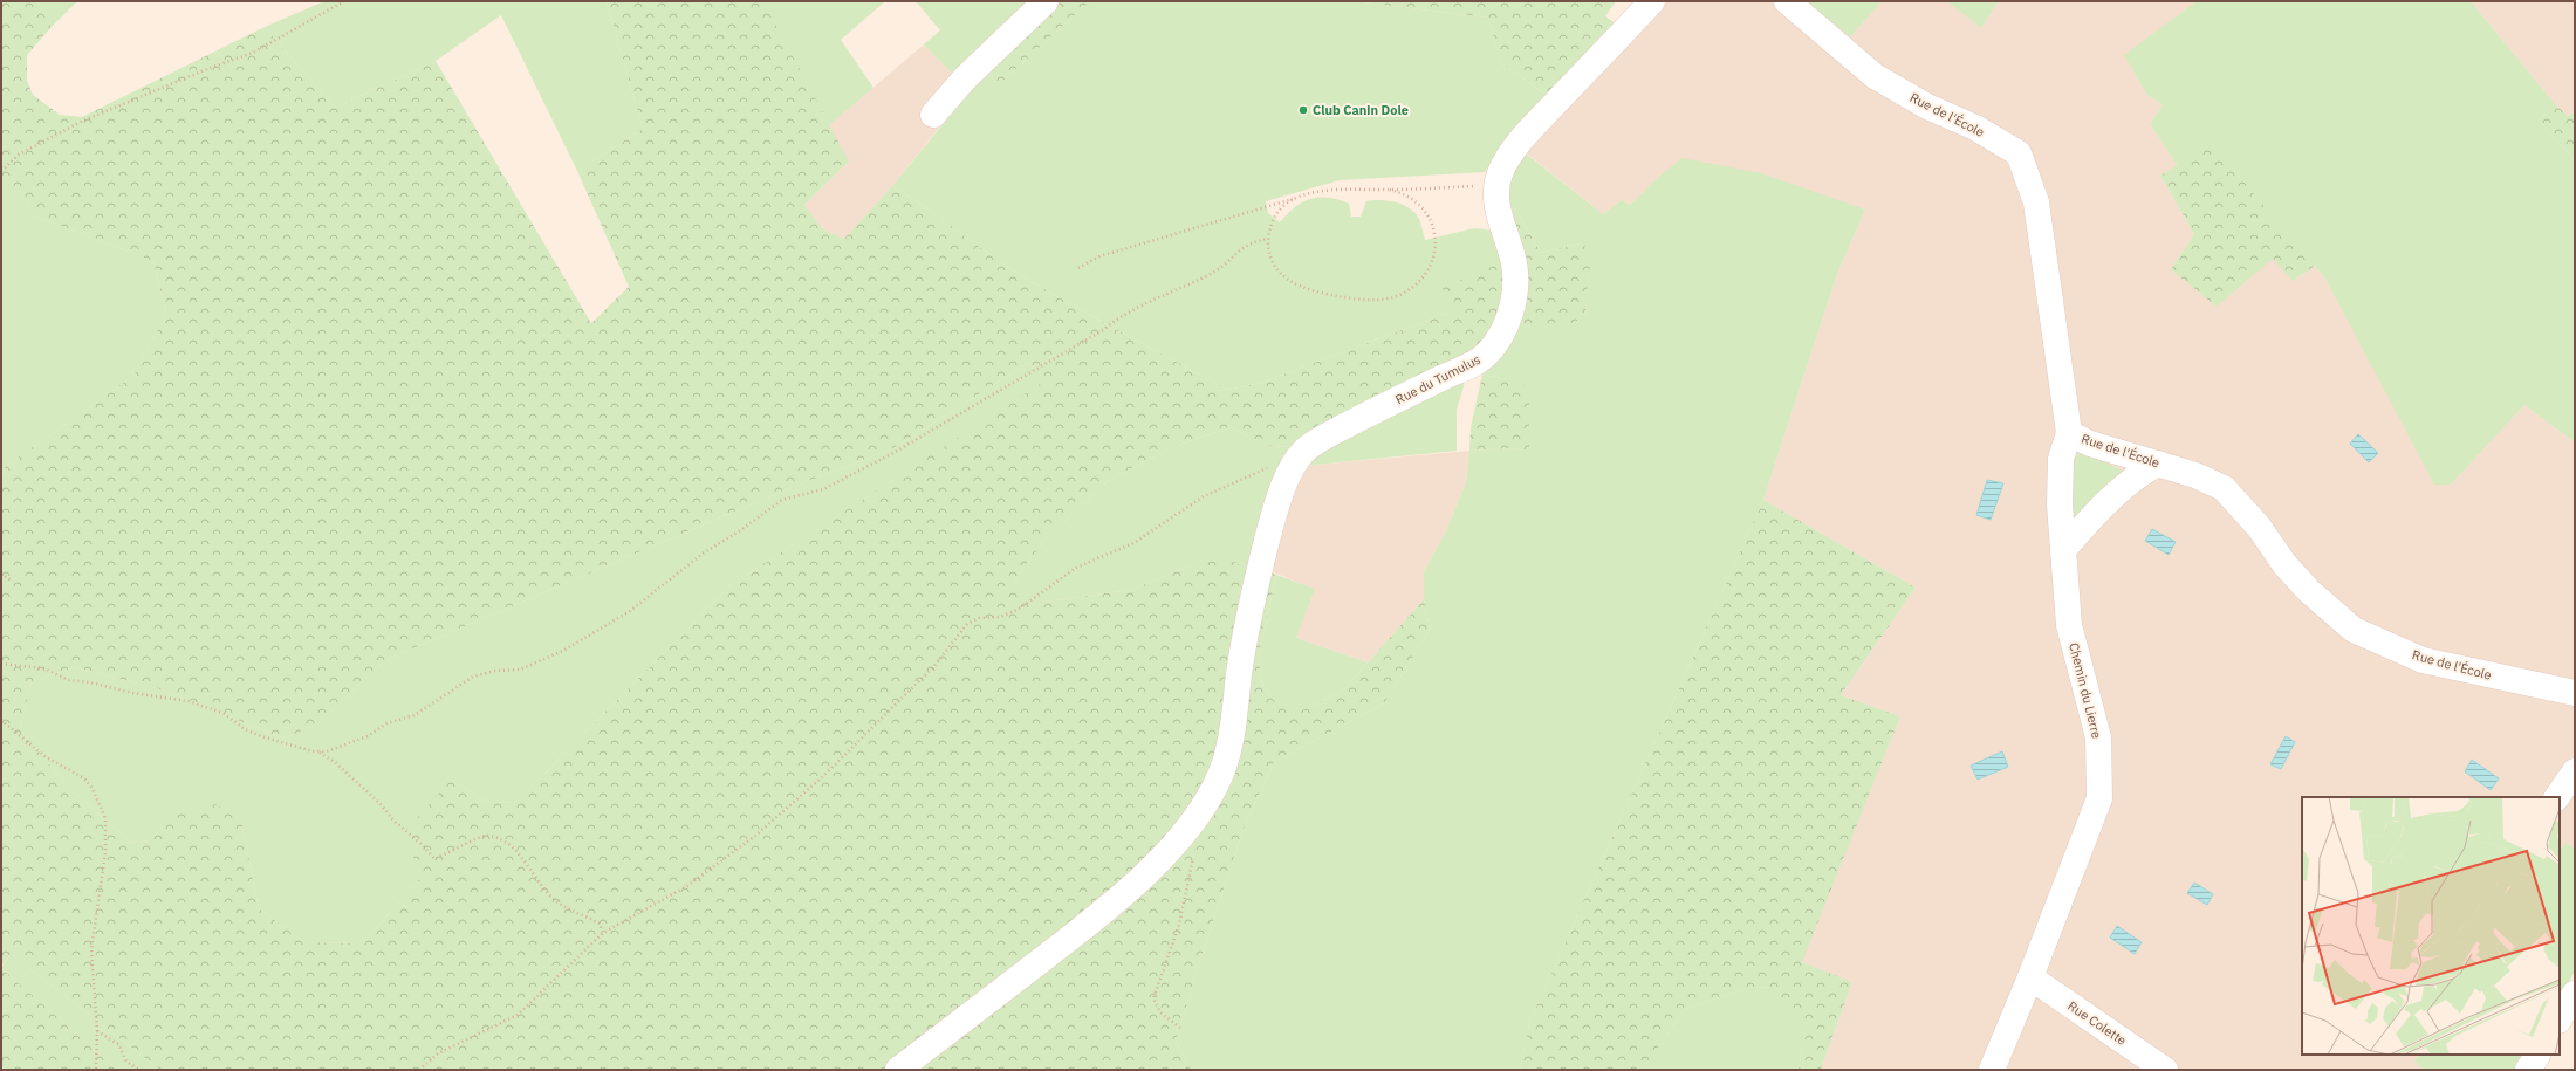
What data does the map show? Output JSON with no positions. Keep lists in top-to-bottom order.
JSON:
{
  "streets": {
    "street": [
      "Rue de l'École",
      "Rue du Tumulus",
      "Chemin du Lierre",
      "Rue Colette"
    ]
  },
  "crossings": [
    ["Rue de l'École", "Chemin du Lierre"],
    ["Chemin du Lierre", "Rue Colette"]
  ],
  "places": ["Club Canin Dole"]
}
